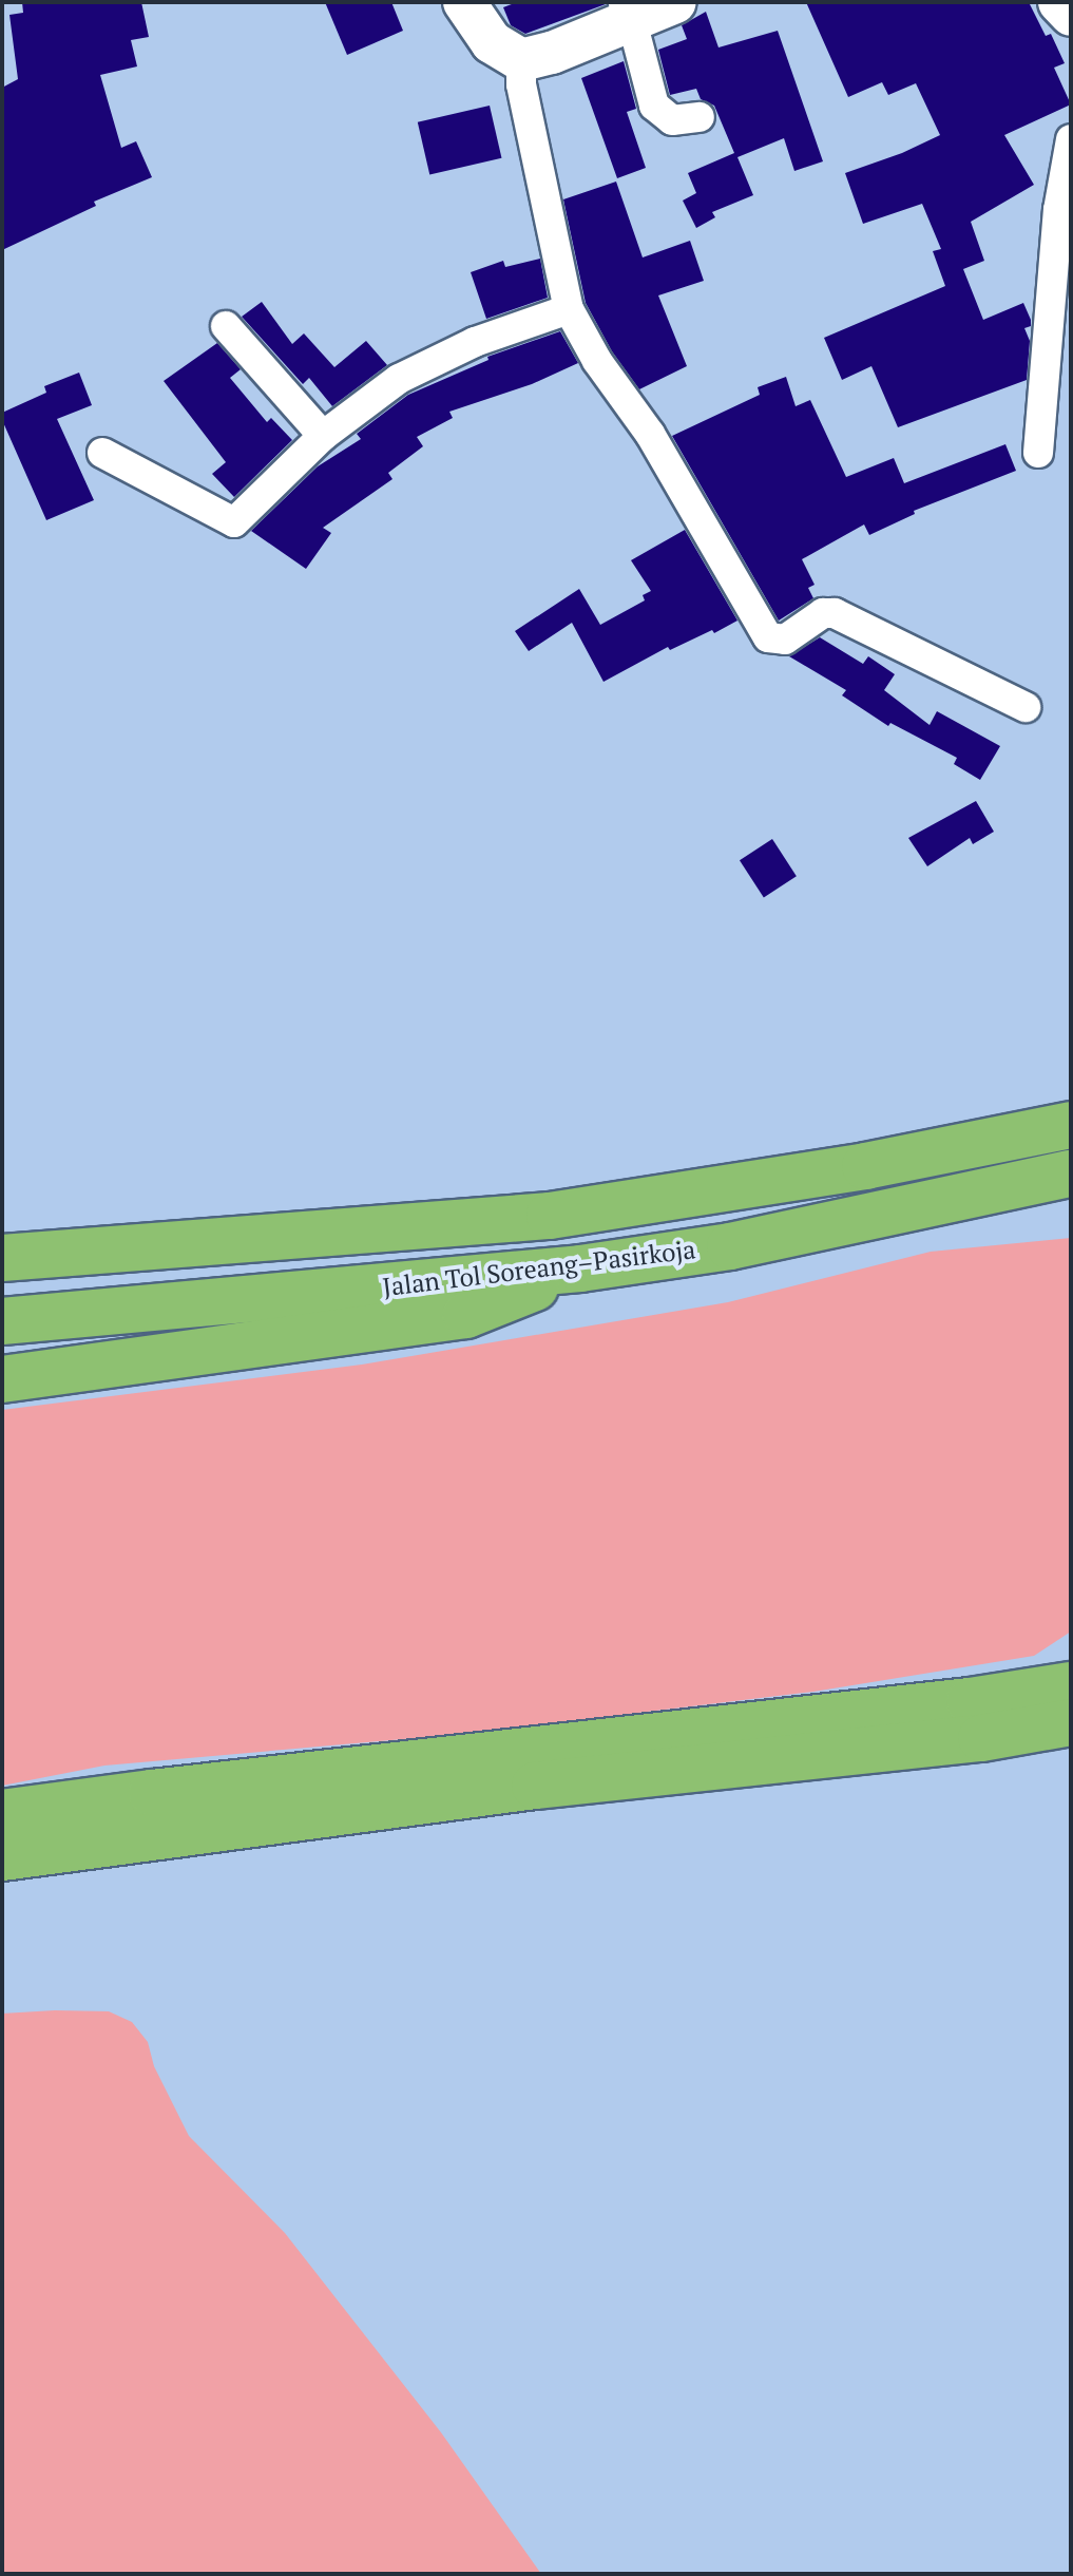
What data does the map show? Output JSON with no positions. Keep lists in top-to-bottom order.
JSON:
{
  "streets": {
    "highway": ["Jalan Tol Soreang–Pasirkoja"]
  }
}
